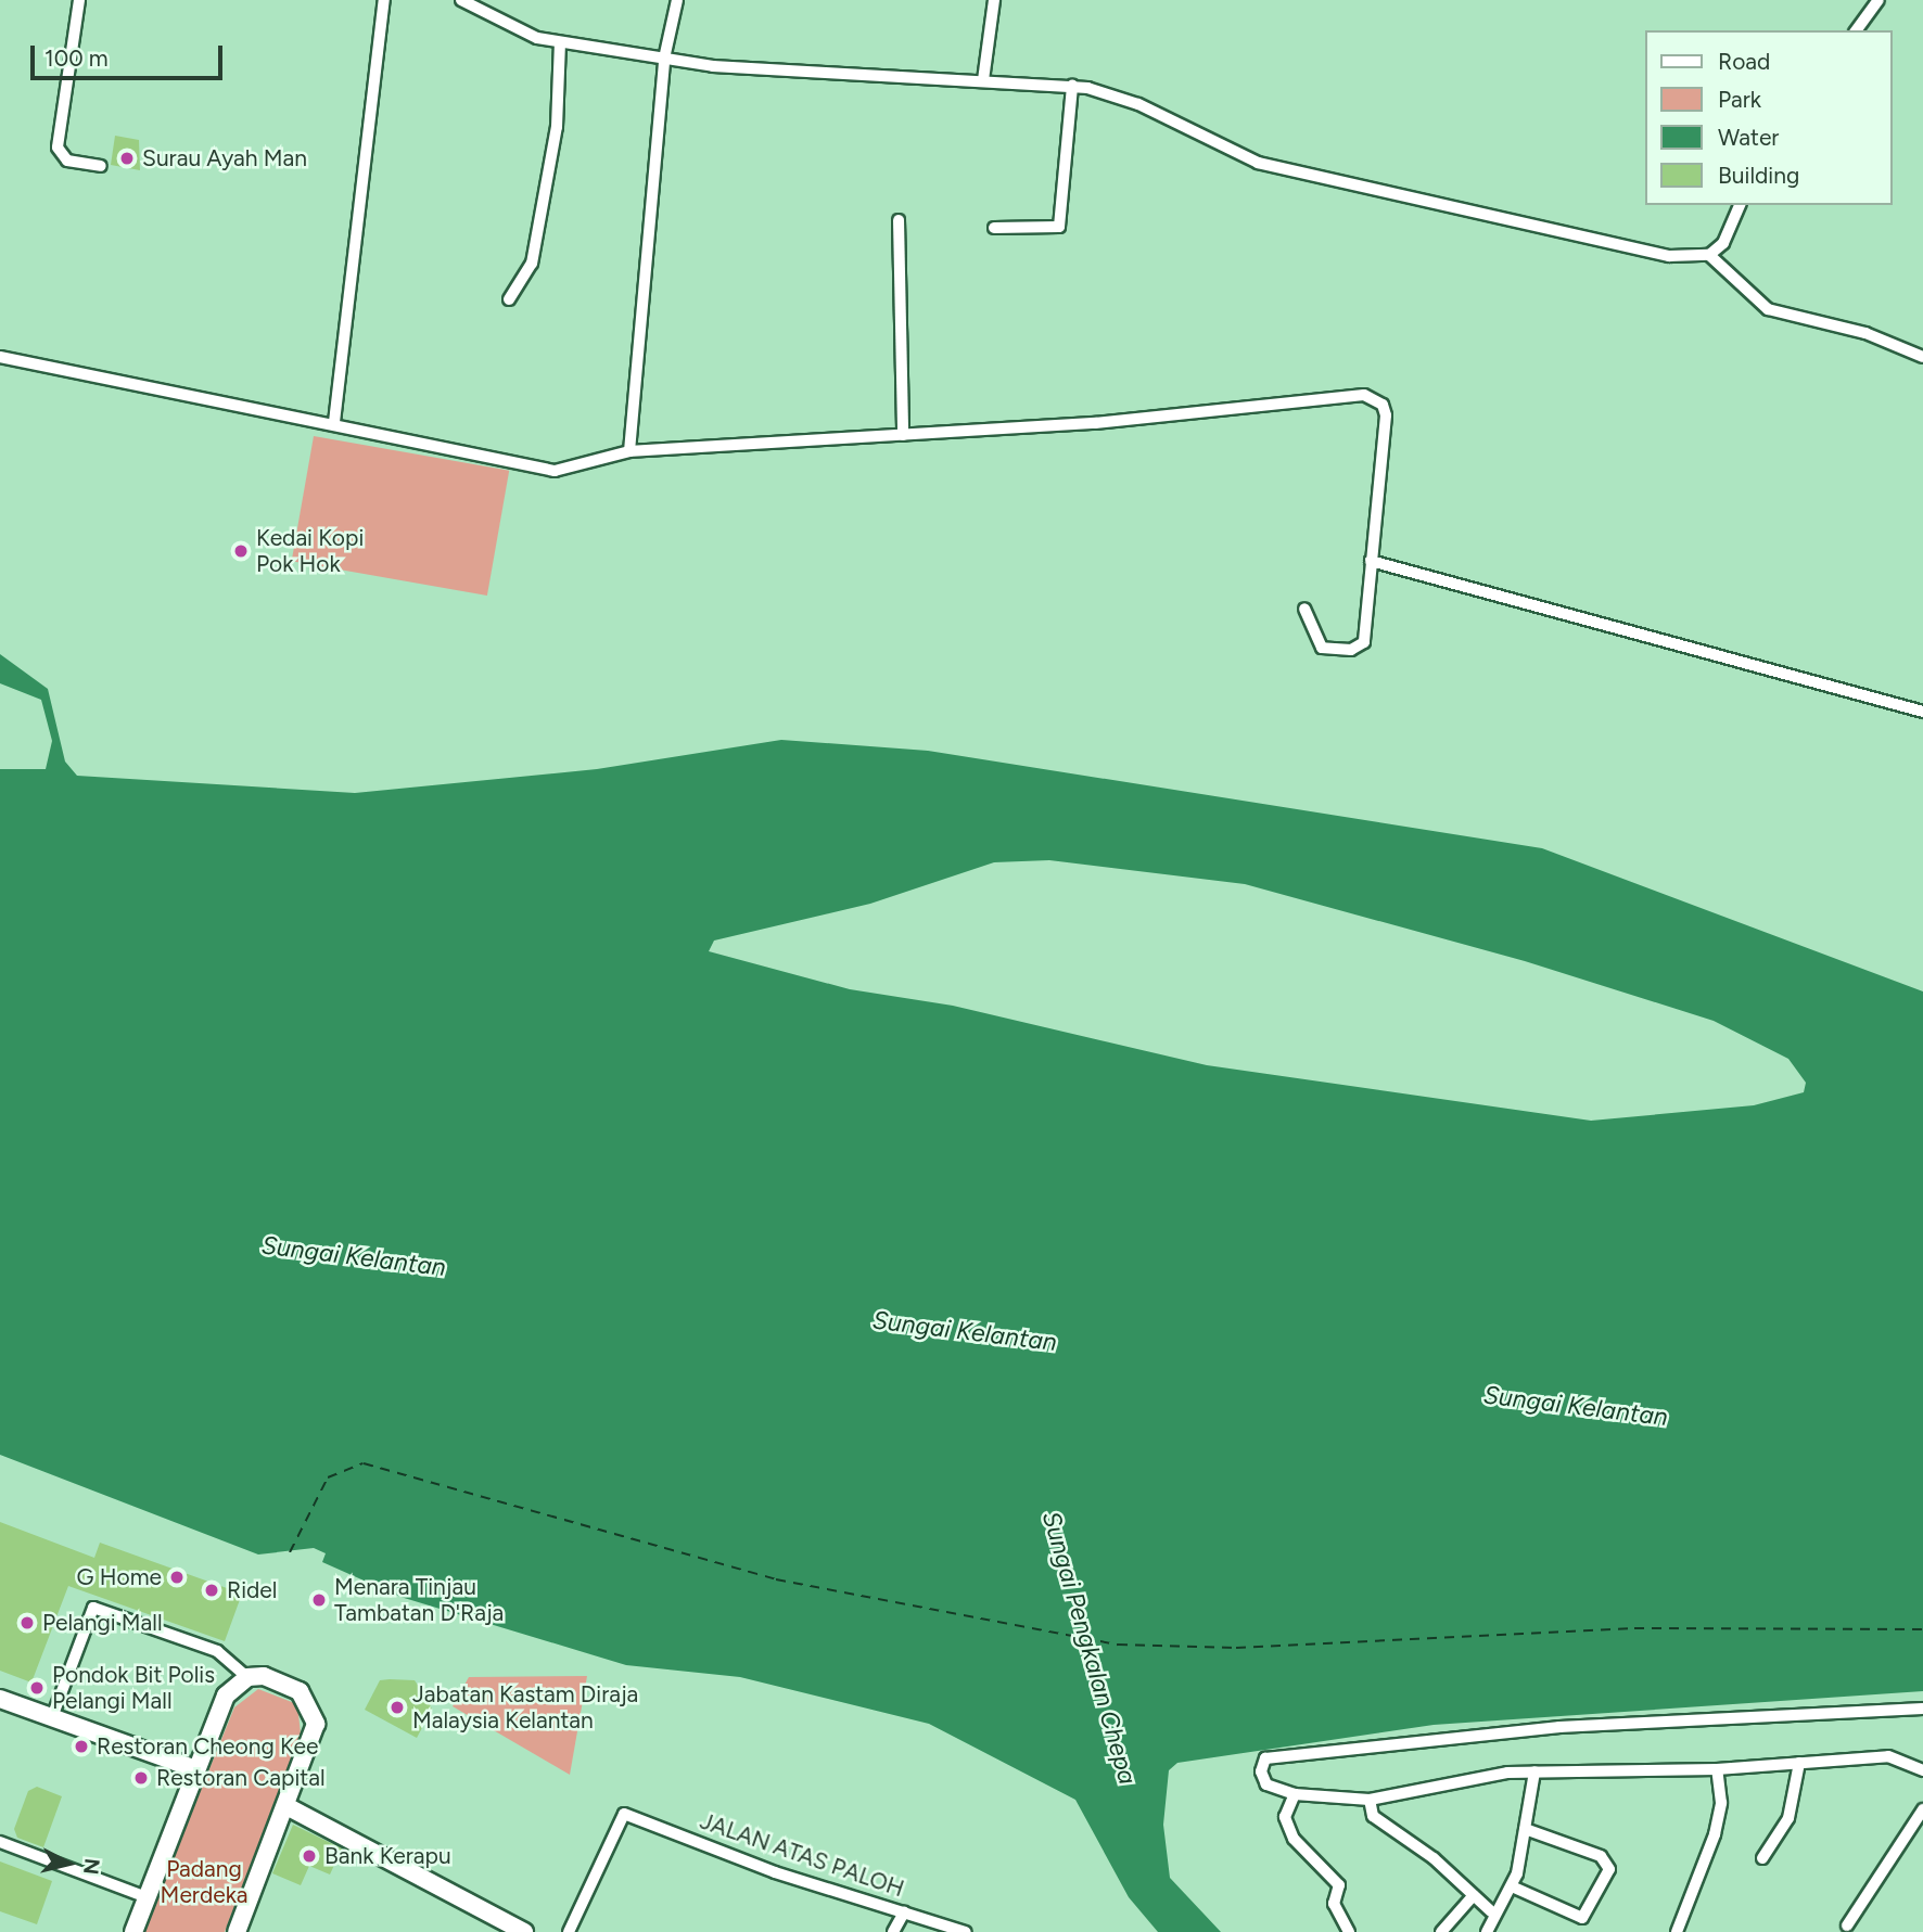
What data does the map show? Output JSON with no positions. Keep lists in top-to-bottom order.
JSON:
{
  "streets": {
    "street": ["JALAN ATAS PALOH"]
  },
  "water": ["Sungai Kelantan", "Sungai Pengkalan Chepa"],
  "parks": ["Padang Merdeka"],
  "places": [
    "Surau Ayah Man",
    "Kedai Kopi Pok Hok",
    "G Home",
    "Ridel",
    "Menara Tinjau Tambatan D'Raja",
    "Pelangi Mall",
    "Pondok Bit Polis Pelangi Mall",
    "Jabatan Kastam Diraja Malaysia Kelantan",
    "Restoran Cheong Kee",
    "Restoran Capital",
    "Bank Kerapu"
  ],
  "legend": [
    "Road",
    "Park",
    "Water",
    "Building"
  ],
  "scale_bar": "100 m",
  "north": "right"
}
